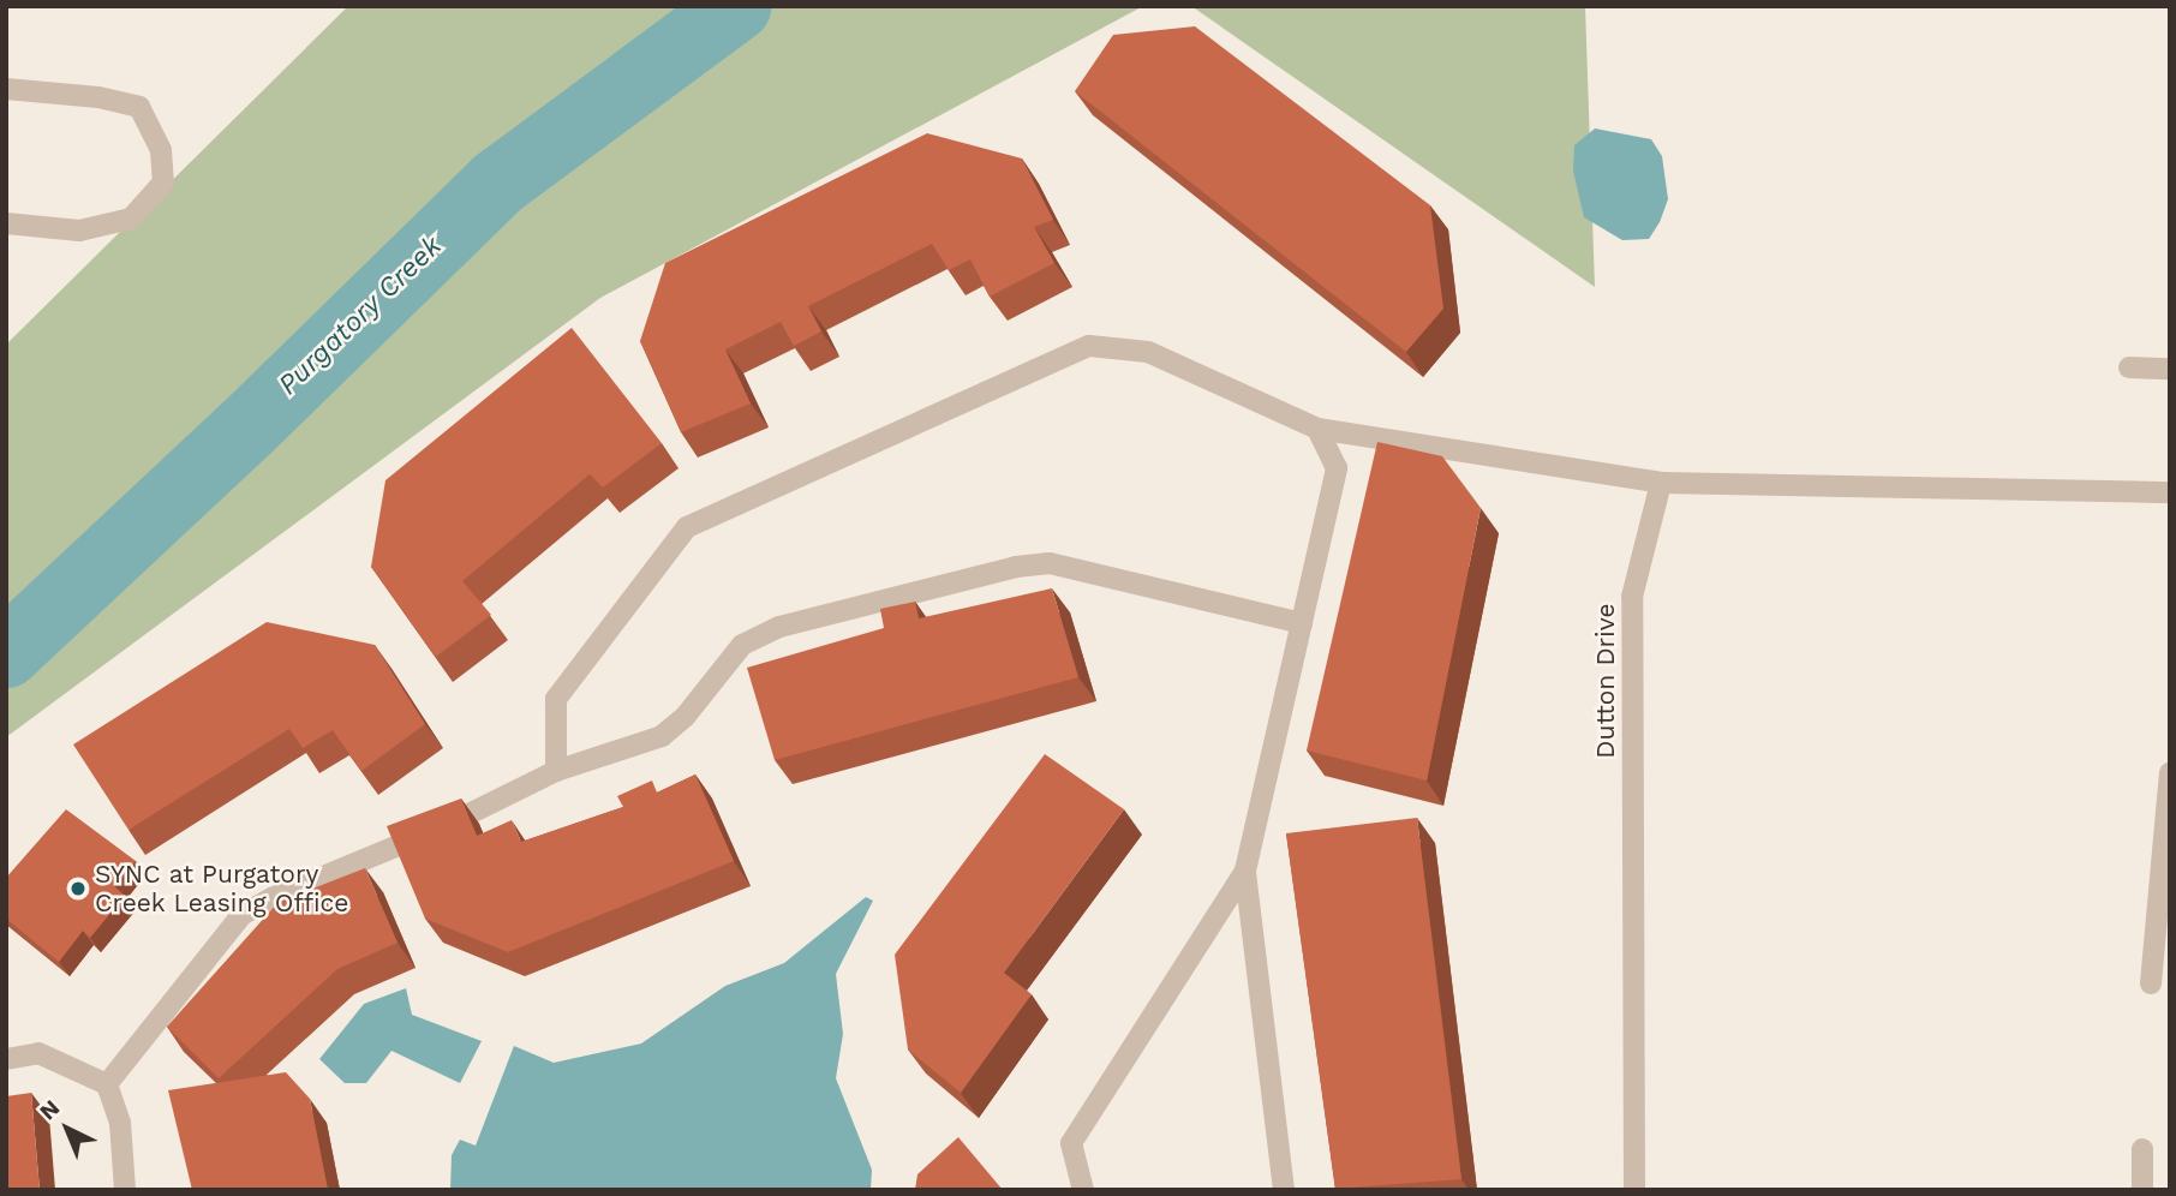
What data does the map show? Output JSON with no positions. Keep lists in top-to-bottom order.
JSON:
{
  "streets": {
    "street": ["Dutton Drive"]
  },
  "water": ["Purgatory Creek"],
  "places": ["SYNC at Purgatory Creek Leasing Office"],
  "north": "top left"
}
